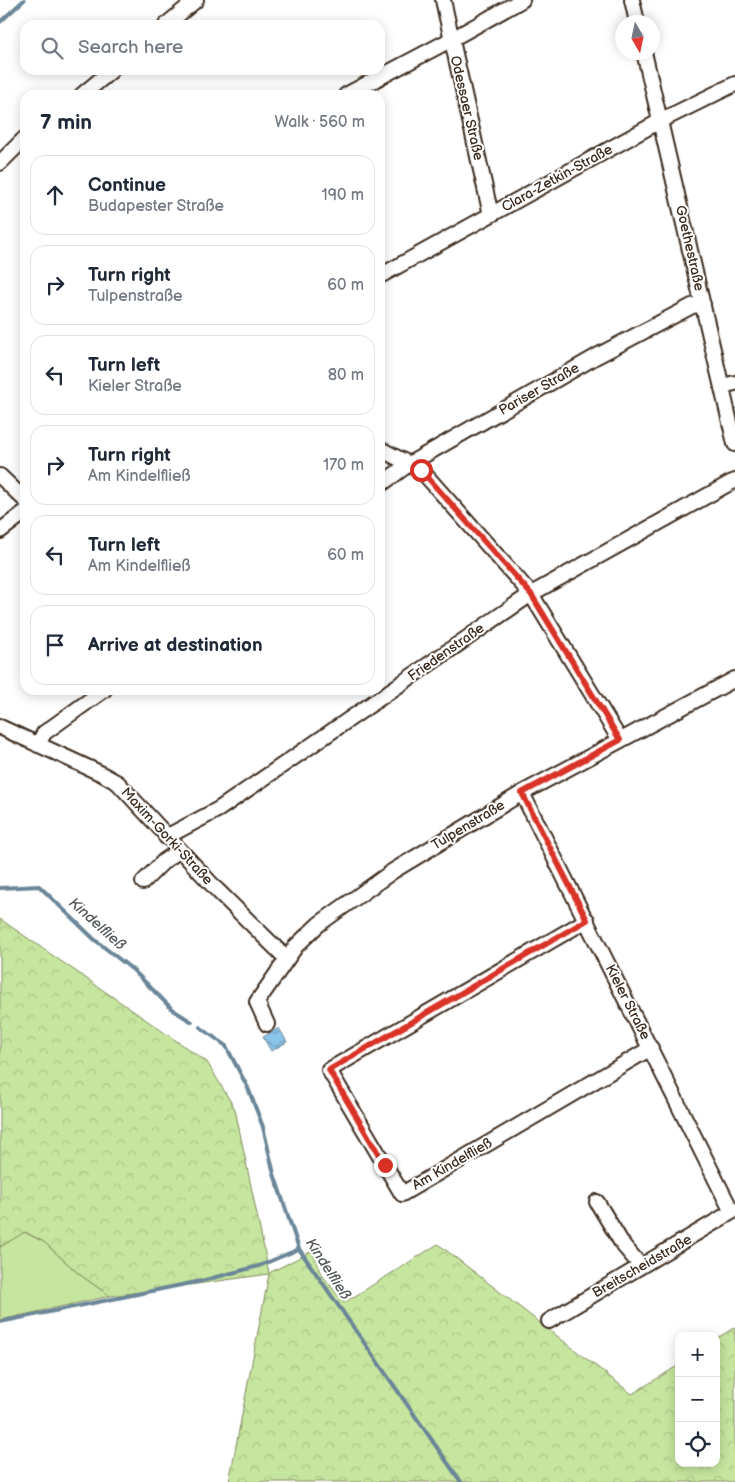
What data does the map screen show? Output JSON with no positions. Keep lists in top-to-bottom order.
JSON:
{
  "streets": {
    "street": [
      "Odessaer Straße",
      "Clara-Zetkin-Straße",
      "Goethestraße",
      "Pariser Straße",
      "Friedenstraße",
      "Tulpenstraße",
      "Maxim-Gorki-Straße",
      "Kieler Straße",
      "Am Kindelfließ",
      "Breitscheidstraße"
    ]
  },
  "crossings": [
    ["Odessaer Straße", "Clara-Zetkin-Straße"],
    ["Clara-Zetkin-Straße", "Goethestraße"],
    ["Goethestraße", "Pariser Straße"],
    ["Friedenstraße", "Maxim-Gorki-Straße"],
    ["Tulpenstraße", "Maxim-Gorki-Straße"],
    ["Tulpenstraße", "Kieler Straße"],
    ["Kieler Straße", "Am Kindelfließ"],
    ["Kieler Straße", "Breitscheidstraße"]
  ],
  "water": ["Kindelfließ"],
  "north": "bottom",
  "page": {
    "search": "Search here",
    "heading": ["7 min", "Walk · 560 m"],
    "list": [
      ["Continue", "Budapester Straße", "190 m"],
      ["Turn right", "Tulpenstraße", "60 m"],
      ["Turn left", "Kieler Straße", "80 m"],
      ["Turn right", "Am Kindelfließ", "170 m"],
      ["Turn left", "Am Kindelfließ", "60 m"],
      "Arrive at destination"
    ],
    "map_buttons": ["+", "−"]
  }
}
